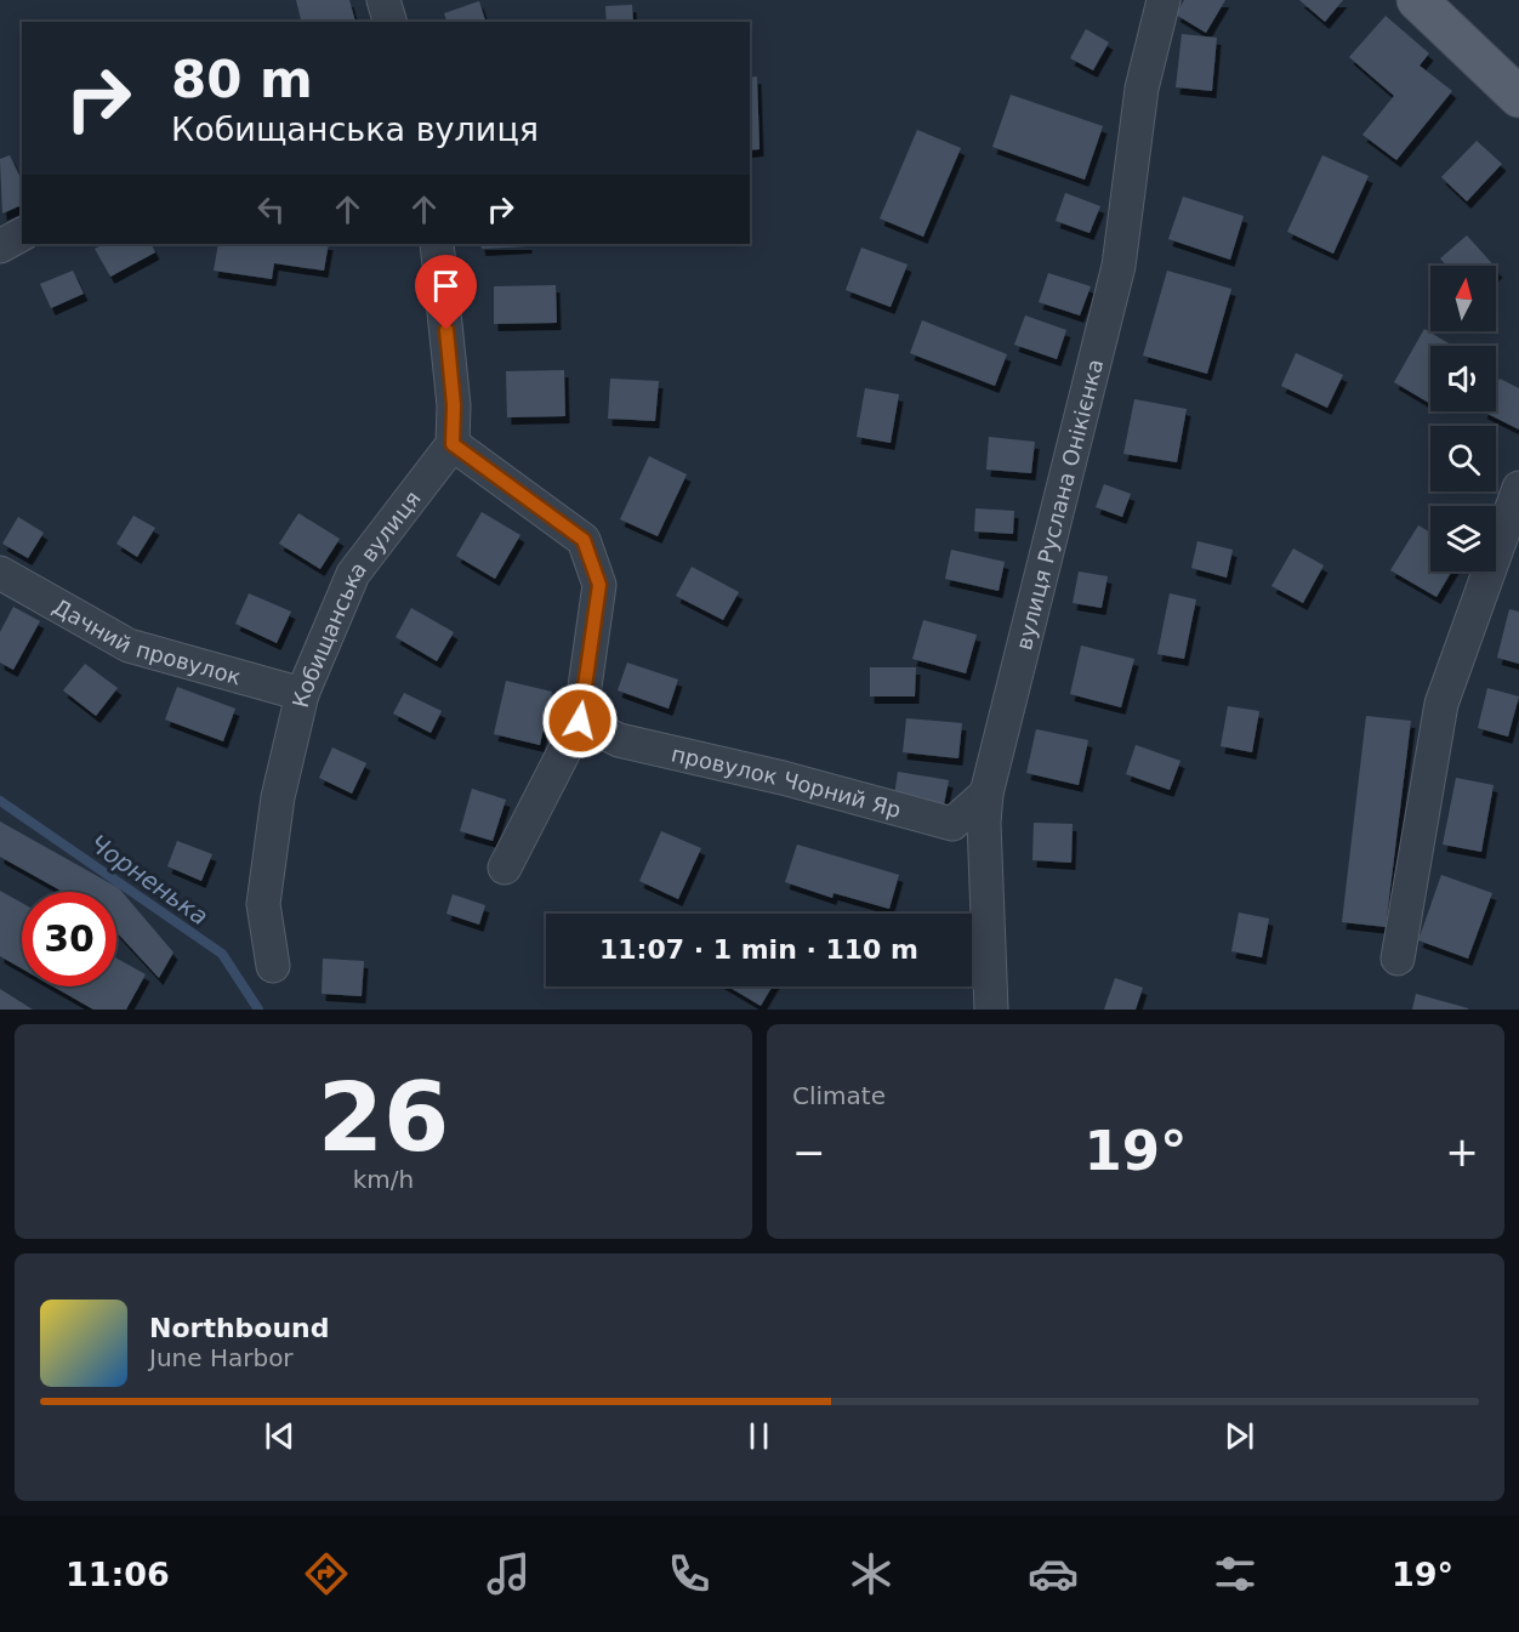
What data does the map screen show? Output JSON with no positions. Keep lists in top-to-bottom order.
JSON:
{
  "streets": {
    "street": [
      "вулиця Руслана Онікієнка",
      "Кобищанська вулиця",
      "Дачний провулок",
      "провулок Чорний Яр"
    ]
  },
  "crossings": [
    ["вулиця Руслана Онікієнка", "провулок Чорний Яр"],
    ["Кобищанська вулиця", "Дачний провулок"]
  ],
  "water": ["Чорненька"],
  "north": "top",
  "page": {
    "turn": ["80 m", "Кобищанська вулиця"],
    "limit": "30",
    "trip": "11:07 · 1 min · 110 m",
    "tile": [
      ["26", "km/h"],
      "Climate"
    ],
    "heat": ["−", "19°", "+"],
    "song": ["Northbound", "June Harbor"],
    "tabs": ["11:06", "19°"]
  }
}
